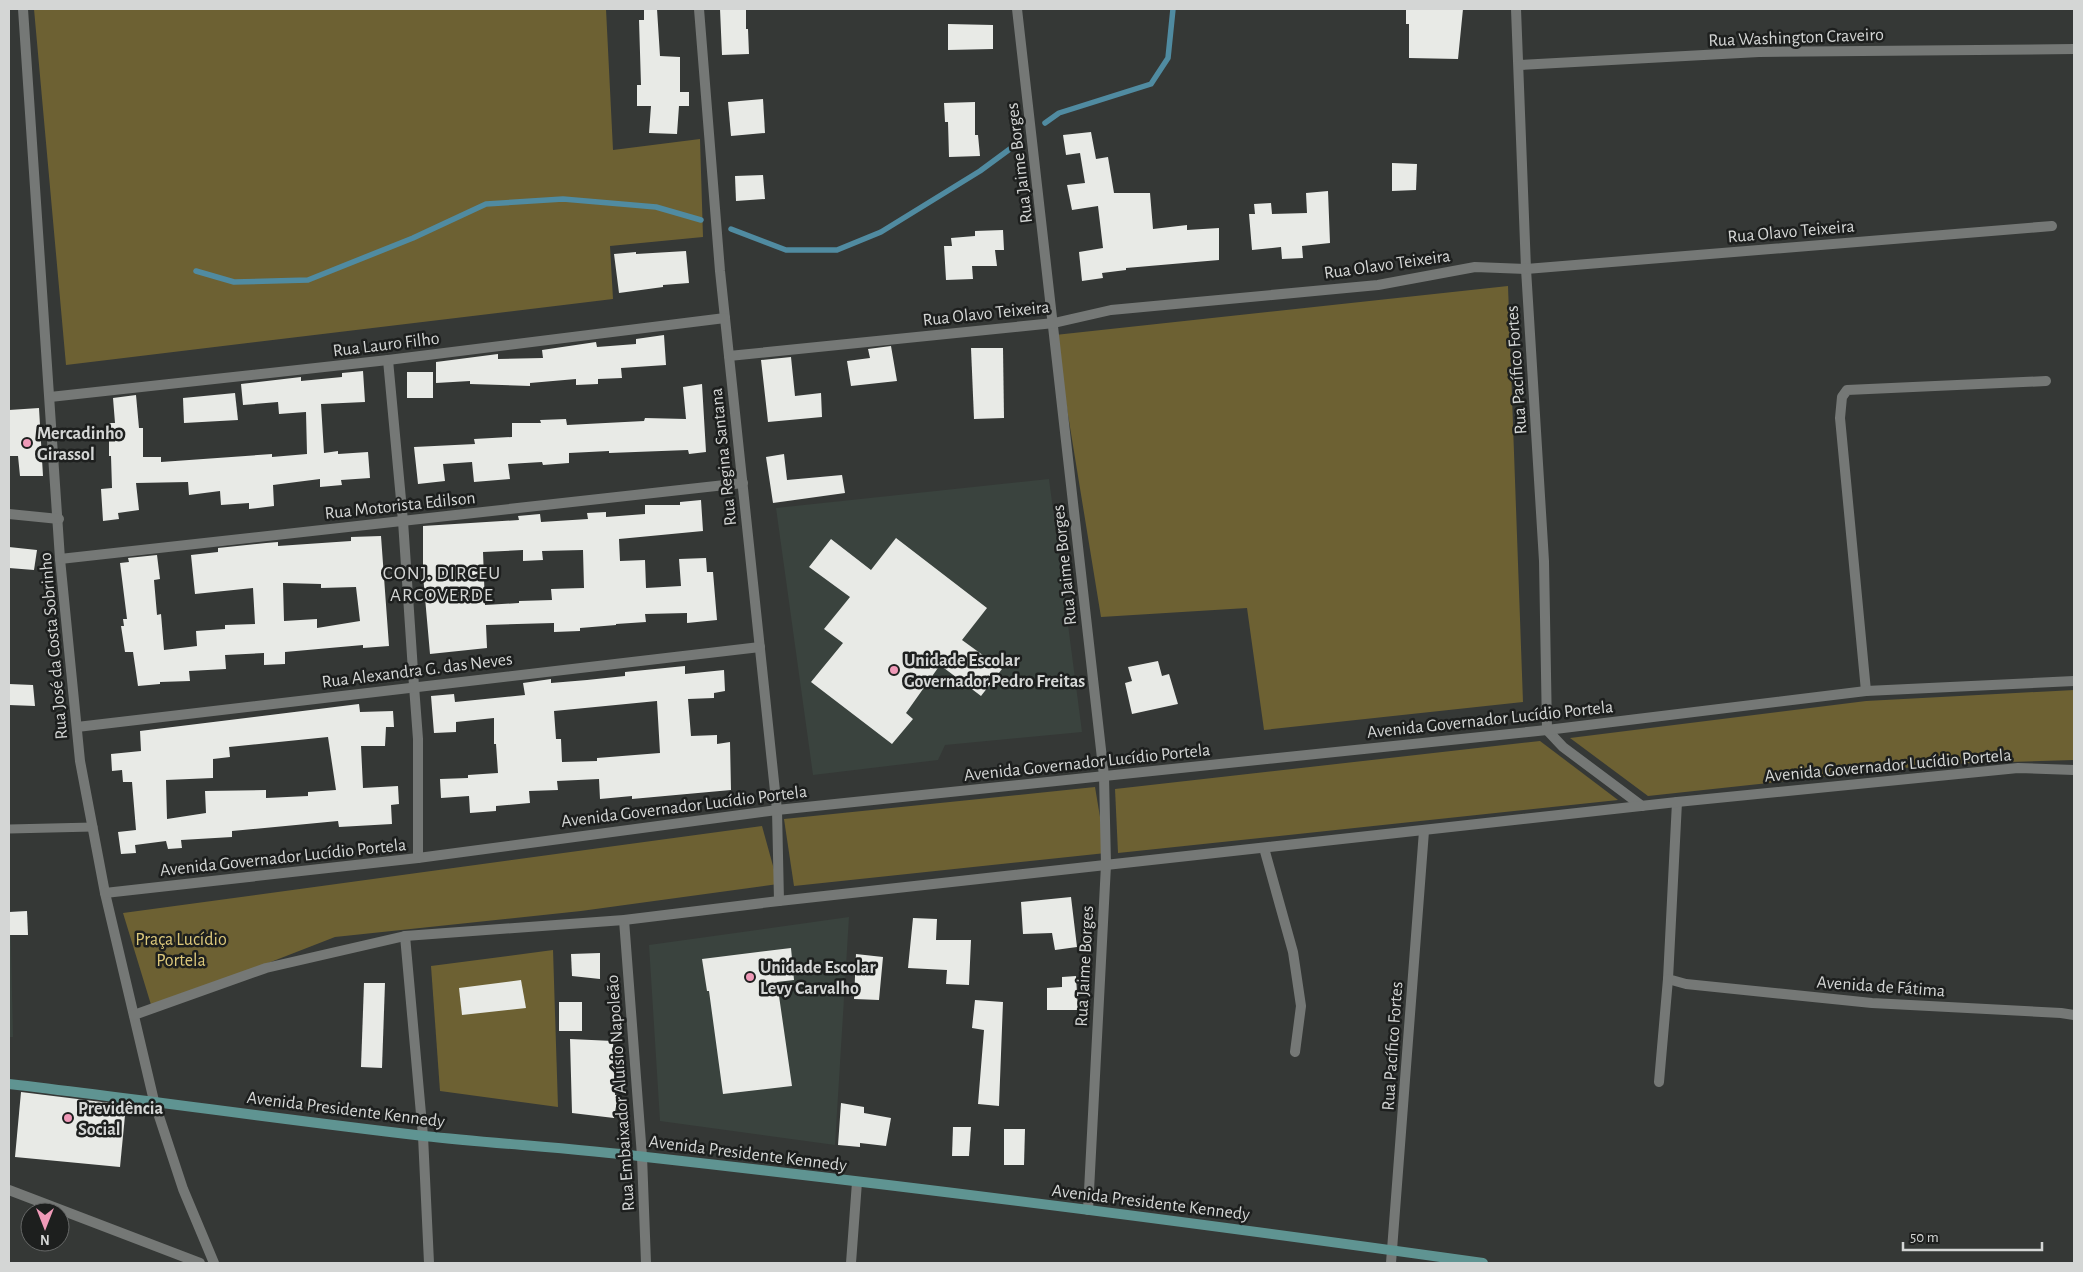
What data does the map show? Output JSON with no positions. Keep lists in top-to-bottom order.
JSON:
{
  "streets": {
    "street": [
      "Rua Washington Craveiro",
      "Rua Jaime Borges",
      "Rua Olavo Teixeira",
      "Rua Lauro Filho",
      "Rua Pacífico Fortes",
      "Rua Regina Santana",
      "Rua Motorista Edilson",
      "Rua José da Costa Sobrinho",
      "Rua Alexandra G. das Neves",
      "Avenida Governador Lucídio Portela",
      "Avenida de Fátima",
      "Rua Embaixador Aluísio Napoleão",
      "Avenida Presidente Kennedy"
    ]
  },
  "crossings": [
    ["Rua Washington Craveiro", "Rua Pacífico Fortes"],
    ["Rua Jaime Borges", "Rua Olavo Teixeira"],
    ["Rua Jaime Borges", "Avenida Governador Lucídio Portela"],
    ["Rua Jaime Borges", "Avenida Presidente Kennedy"],
    ["Rua Olavo Teixeira", "Rua Pacífico Fortes"],
    ["Rua Olavo Teixeira", "Rua Regina Santana"],
    ["Rua Lauro Filho", "Rua Regina Santana"],
    ["Rua Lauro Filho", "Rua José da Costa Sobrinho"],
    ["Rua Pacífico Fortes", "Avenida Governador Lucídio Portela"],
    ["Rua Pacífico Fortes", "Avenida Presidente Kennedy"],
    ["Rua Regina Santana", "Rua Motorista Edilson"],
    ["Rua Regina Santana", "Rua Alexandra G. das Neves"],
    ["Rua Regina Santana", "Avenida Governador Lucídio Portela"],
    ["Rua Motorista Edilson", "Rua José da Costa Sobrinho"],
    ["Rua José da Costa Sobrinho", "Rua Alexandra G. das Neves"],
    ["Rua José da Costa Sobrinho", "Avenida Governador Lucídio Portela"],
    ["Rua José da Costa Sobrinho", "Avenida Presidente Kennedy"],
    ["Avenida Governador Lucídio Portela", "Rua Embaixador Aluísio Napoleão"],
    ["Rua Embaixador Aluísio Napoleão", "Avenida Presidente Kennedy"]
  ],
  "districts": ["CONJ. DIRCEU ARCOVERDE"],
  "parks": ["Praça Lucídio Portela"],
  "places": [
    "Mercadinho Girassol",
    "Unidade Escolar Governador Pedro Freitas",
    "Unidade Escolar Levy Carvalho",
    "Previdência Social"
  ],
  "scale_bar": "50 m",
  "north": "bottom"
}
